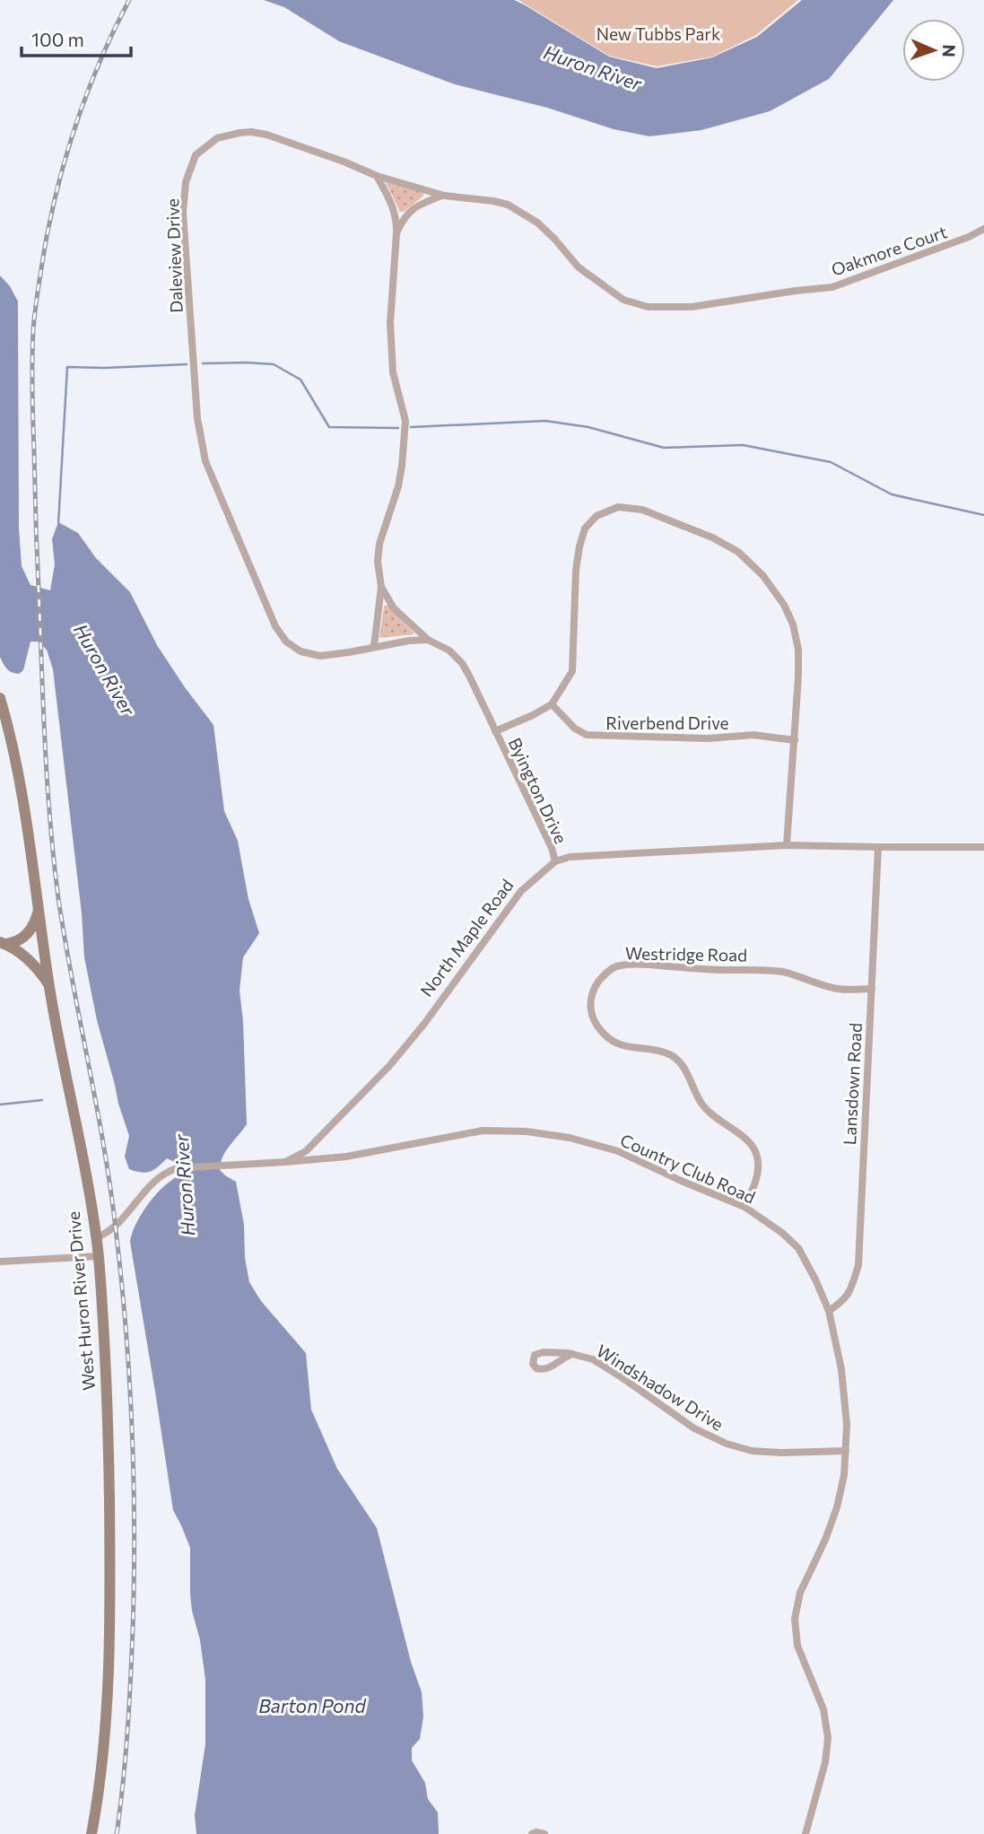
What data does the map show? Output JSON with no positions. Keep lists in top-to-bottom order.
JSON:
{
  "streets": {
    "street": [
      "Oakmore Court",
      "Daleview Drive",
      "Riverbend Drive",
      "Byington Drive",
      "North Maple Road",
      "Westridge Road",
      "Lansdown Road",
      "Country Club Road",
      "West Huron River Drive",
      "Windshadow Drive"
    ]
  },
  "crossings": [
    ["Oakmore Court", "Daleview Drive"],
    ["Daleview Drive", "Byington Drive"],
    ["Byington Drive", "North Maple Road"],
    ["North Maple Road", "Country Club Road"],
    ["North Maple Road", "West Huron River Drive"],
    ["Westridge Road", "Lansdown Road"],
    ["Westridge Road", "Country Club Road"],
    ["Lansdown Road", "Country Club Road"],
    ["Country Club Road", "Windshadow Drive"]
  ],
  "water": ["Huron River", "Barton Pond"],
  "parks": ["New Tubbs Park"],
  "scale_bar": "100 m",
  "north": "right"
}
